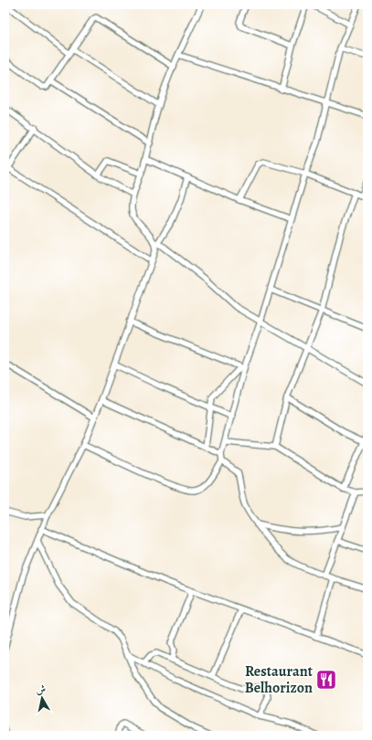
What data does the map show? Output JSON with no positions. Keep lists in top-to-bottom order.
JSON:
{
  "places": {
    "restaurant": ["Restaurant Belhorizon"]
  },
  "north": "top"
}
